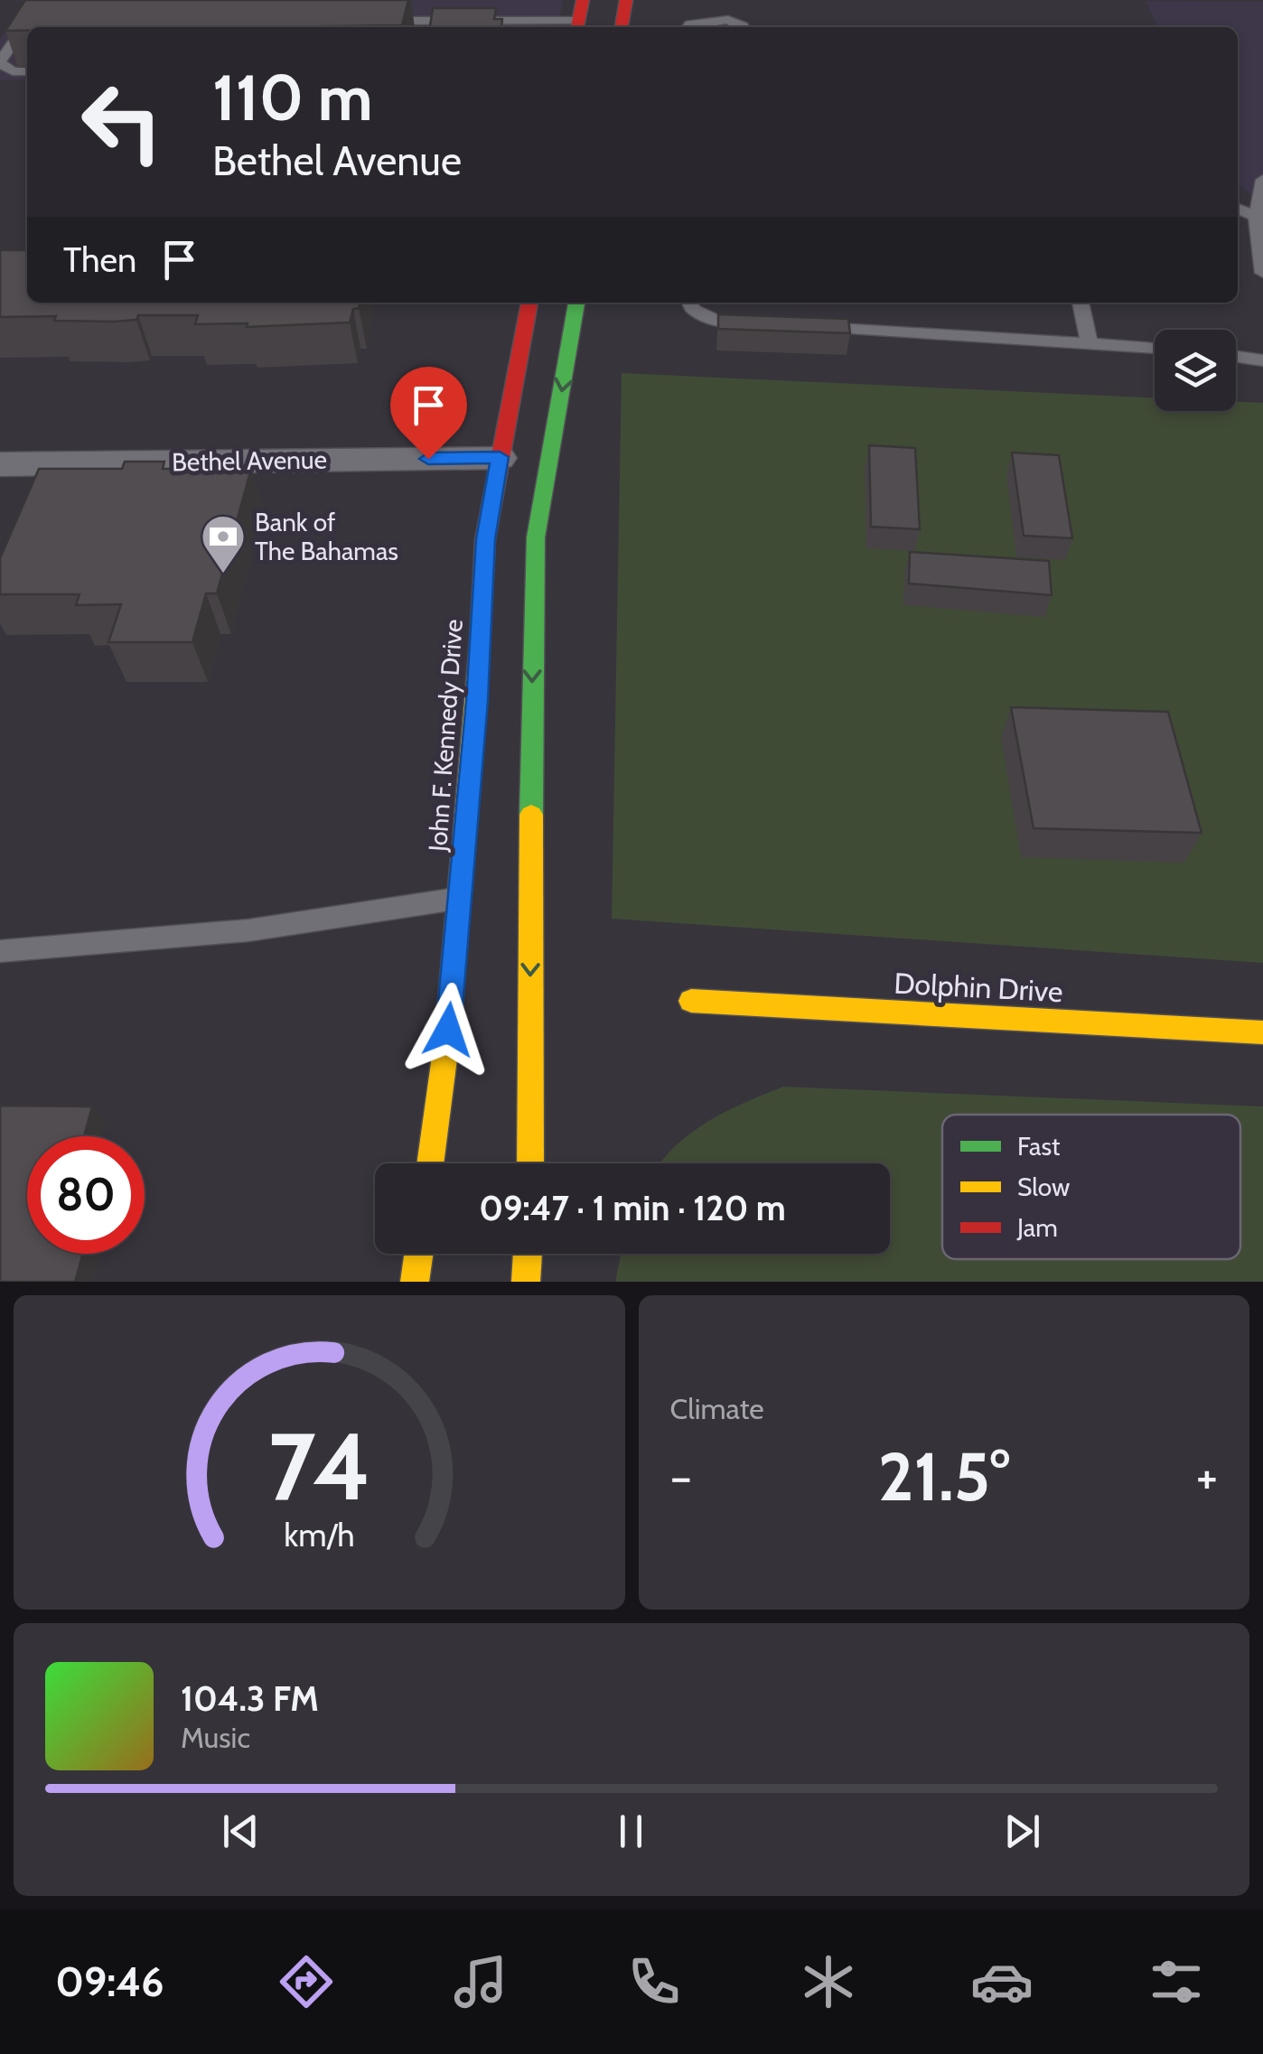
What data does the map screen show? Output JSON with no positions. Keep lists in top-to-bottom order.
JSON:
{
  "streets": {
    "main road": ["John F. Kennedy Drive", "Dolphin Drive"],
    "street": ["Bethel Avenue"]
  },
  "crossings": [
    ["Bethel Avenue", "John F. Kennedy Drive"]
  ],
  "places": {
    "bank": ["Bank of The Bahamas"]
  },
  "legend": ["Fast", "Slow", "Jam"],
  "page": {
    "turn": ["110 m", "Bethel Avenue"],
    "then": "Then",
    "limit": "80",
    "trip": "09:47 · 1 min · 120 m",
    "tile": "Climate",
    "heat": ["−", "21.5°", "+"],
    "song": ["104.3 FM", "Music"],
    "tabs": "09:46",
    "gauge": ["74", "km/h"]
  }
}
